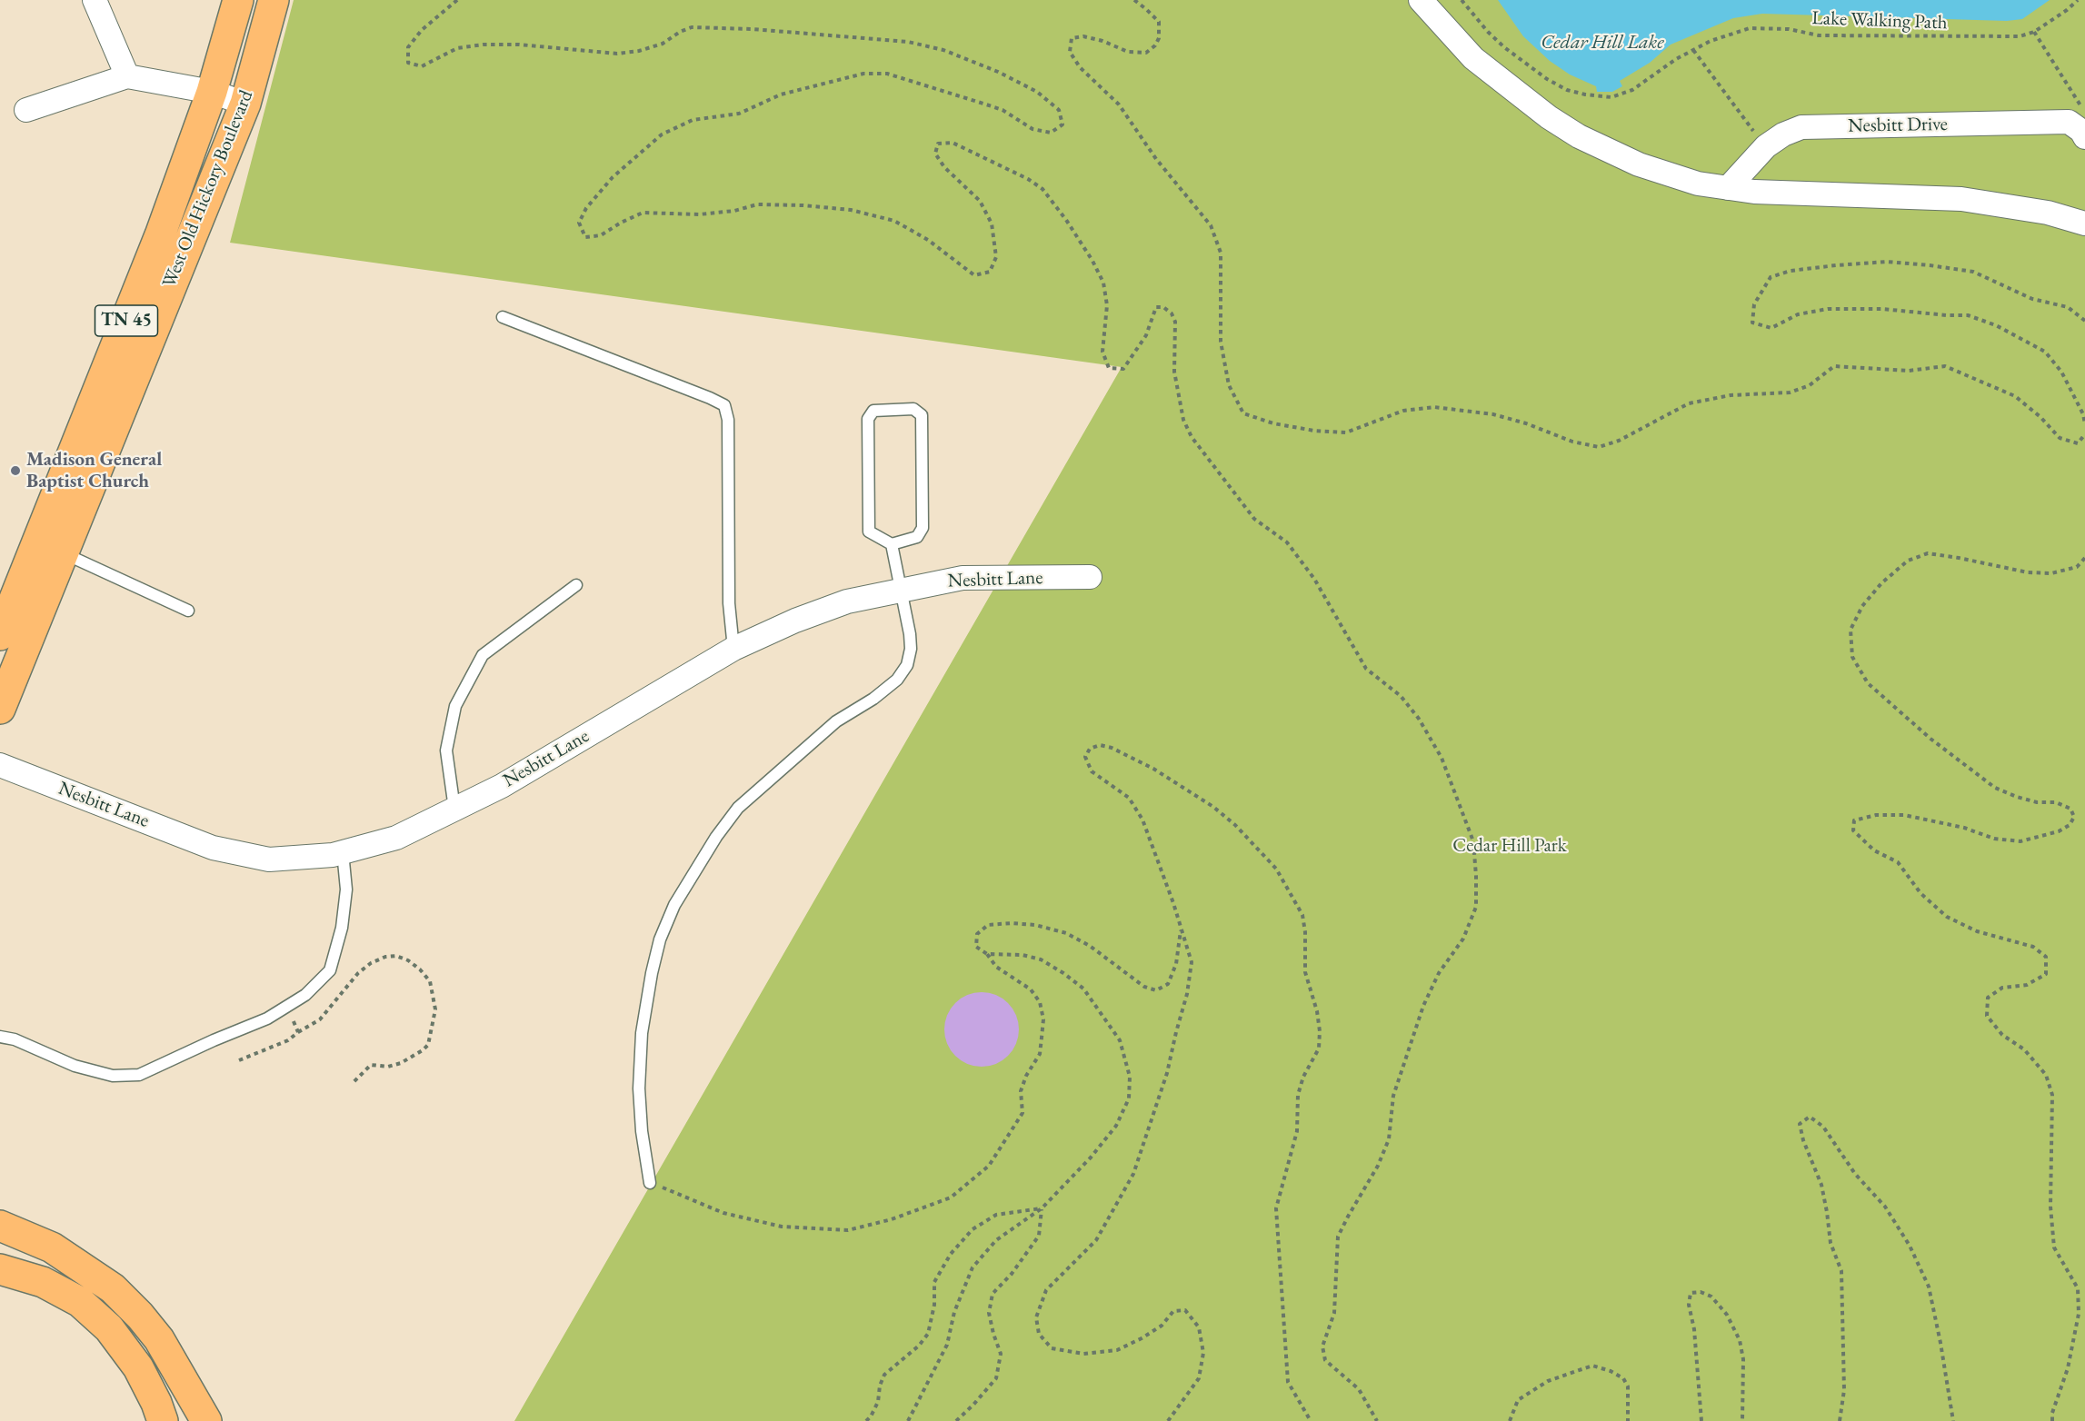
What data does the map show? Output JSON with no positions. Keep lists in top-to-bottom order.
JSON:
{
  "streets": {
    "main road": ["West Old Hickory Boulevard", "TN 45"],
    "street": ["Nesbitt Drive", "Nesbitt Lane"],
    "path": ["Lake Walking Path"]
  },
  "water": ["Cedar Hill Lake"],
  "parks": ["Cedar Hill Park"],
  "places": ["Madison General Baptist Church"]
}
